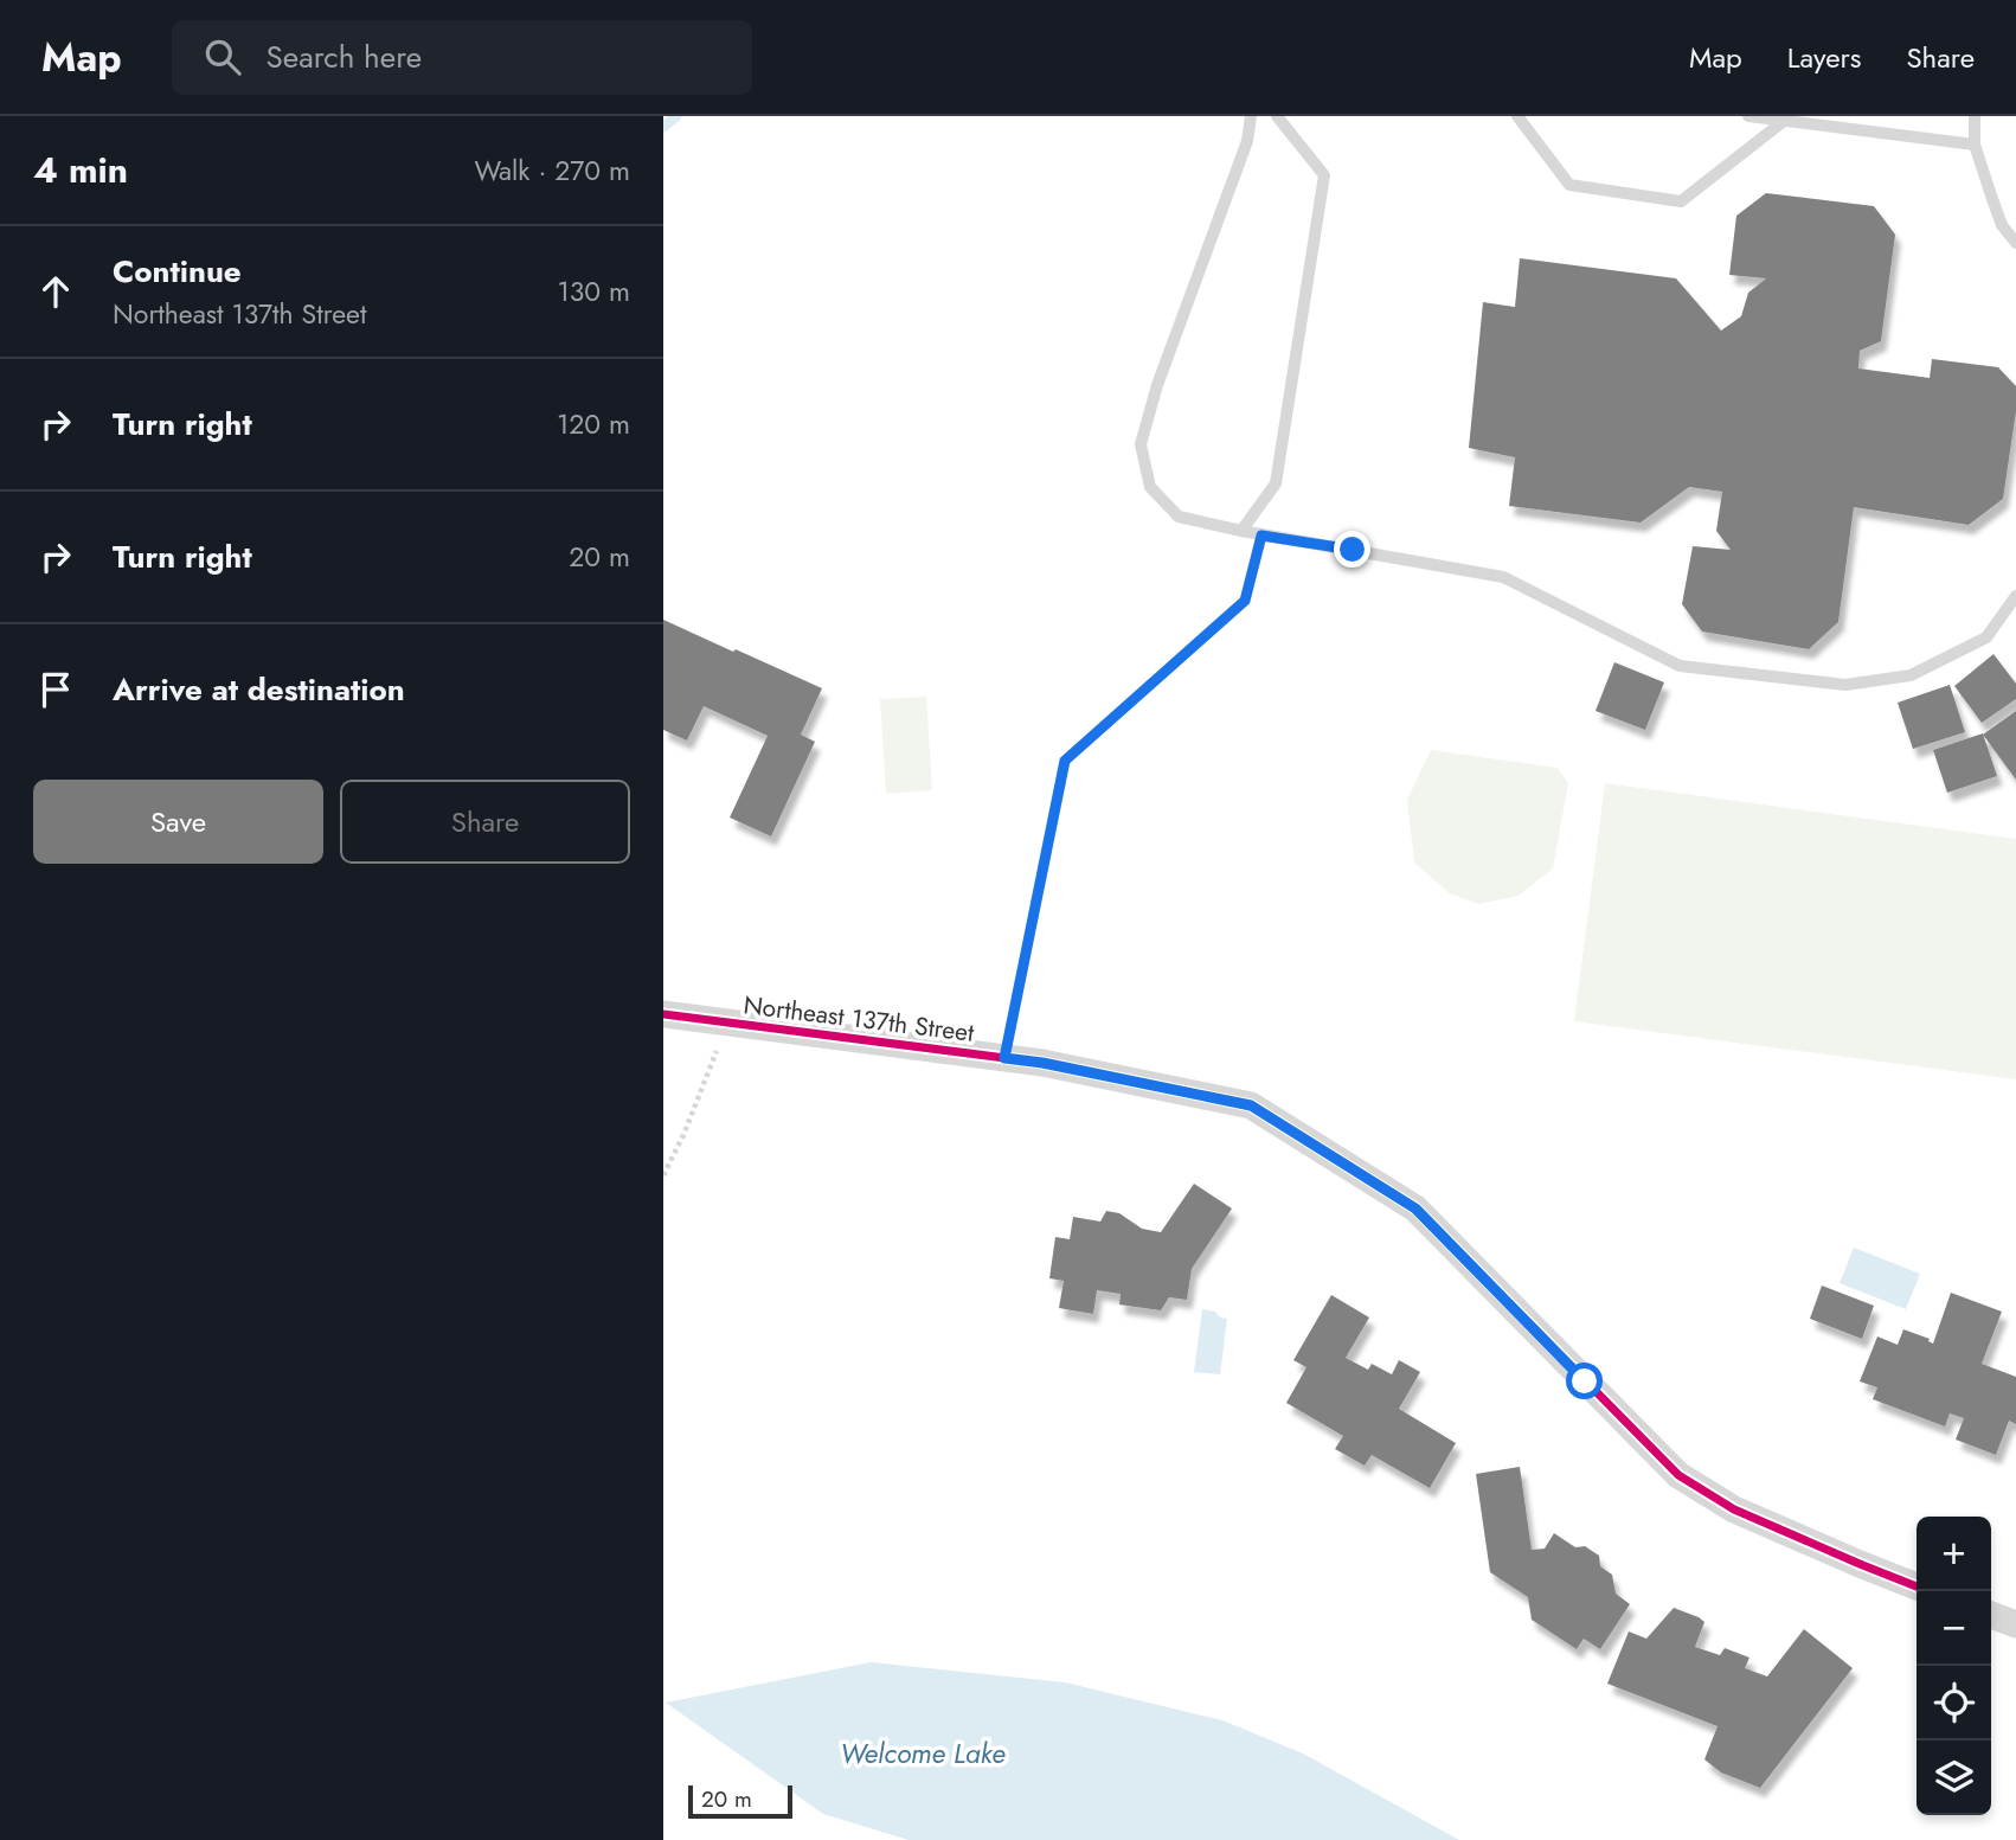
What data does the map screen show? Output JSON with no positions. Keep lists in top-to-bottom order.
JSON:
{
  "streets": {
    "street": ["Northeast 137th Street"]
  },
  "water": ["Welcome Lake"],
  "scale_bar": "20 m",
  "page": {
    "header": "Map",
    "search": "Search here",
    "nav": ["Map", "Layers", "Share"],
    "heading": ["4 min", "Walk · 270 m"],
    "list": [
      ["Continue", "Northeast 137th Street", "130 m"],
      ["Turn right", "120 m"],
      ["Turn right", "20 m"],
      "Arrive at destination"
    ],
    "buttons": ["Save", "Share"],
    "map_buttons": ["+", "−"],
    "scale": "20 m"
  }
}
